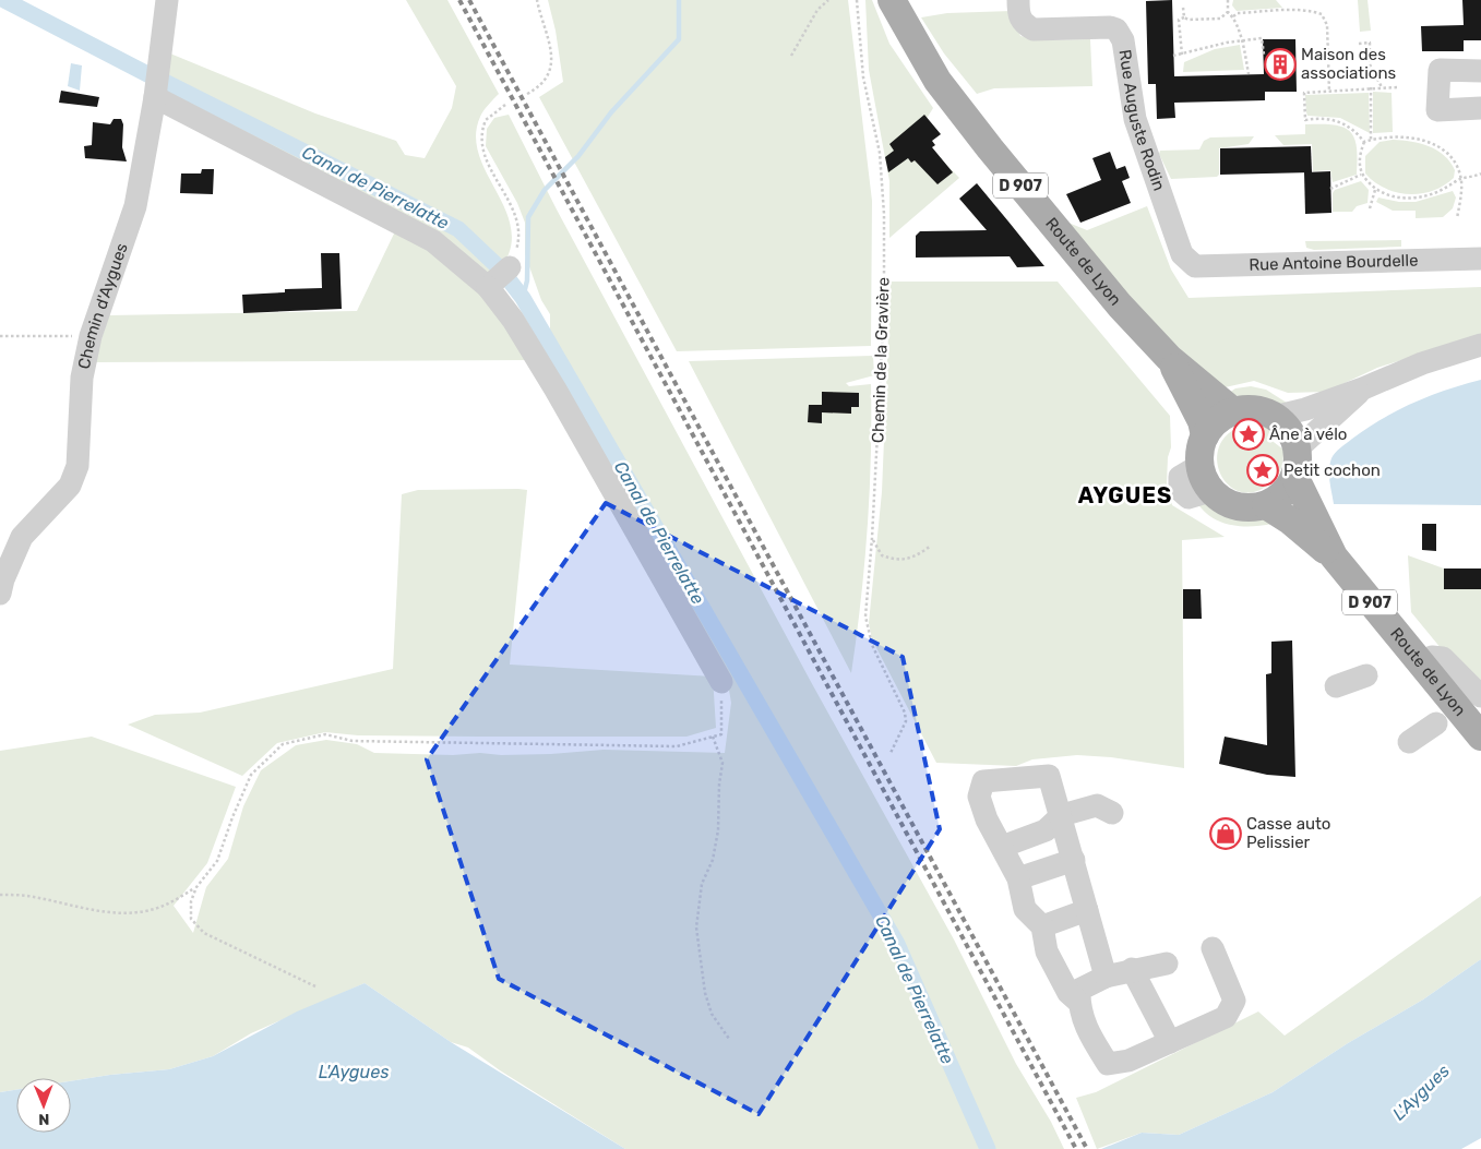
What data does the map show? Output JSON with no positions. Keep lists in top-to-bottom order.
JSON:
{
  "streets": {
    "main road": ["D 907", "Route de Lyon"],
    "street": ["Rue Auguste Rodin", "Rue Antoine Bourdelle", "Chemin d'Aygues"],
    "path": ["Chemin de la Gravière"]
  },
  "crossings": [
    ["Rue Auguste Rodin", "Rue Antoine Bourdelle"]
  ],
  "districts": ["AYGUES"],
  "water": ["Canal de Pierrelatte", "L'Aygues"],
  "places": {
    "building": ["Maison des associations"],
    "place": ["Âne à vélo", "Petit cochon"],
    "shop": ["Casse auto Pelissier"]
  },
  "north": "bottom"
}
